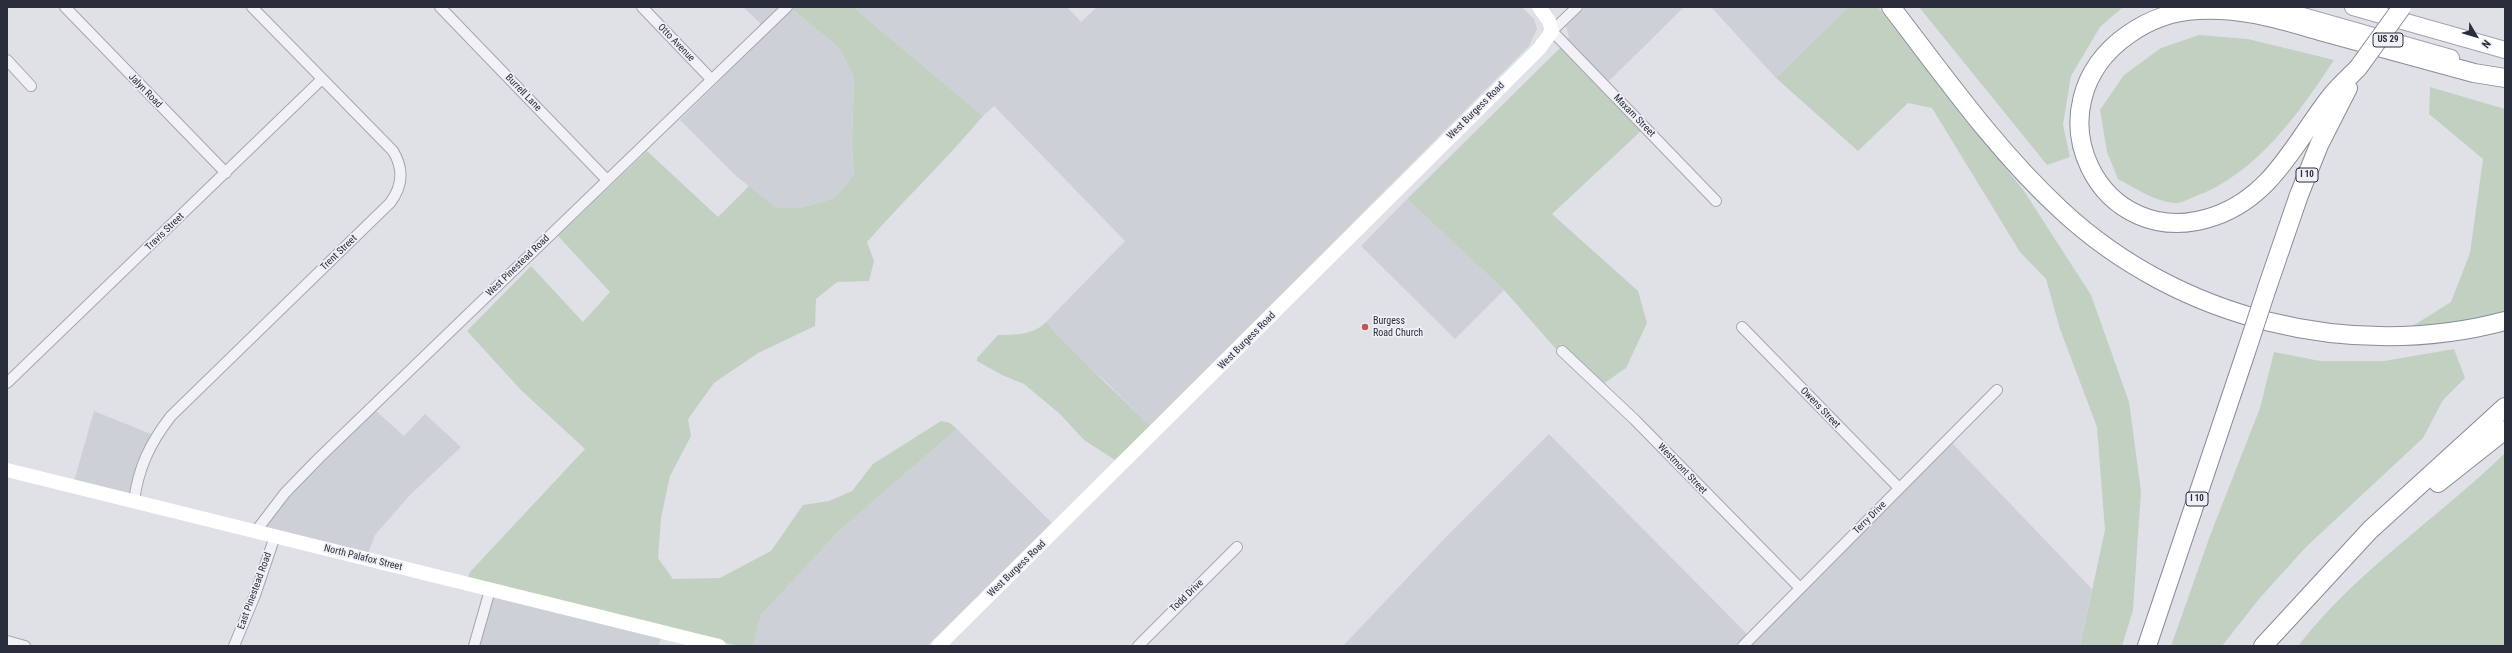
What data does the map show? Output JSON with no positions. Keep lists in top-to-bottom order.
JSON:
{
  "streets": {
    "highway": ["I 10"],
    "main road": ["US 29", "West Burgess Road", "North Palafox Street"],
    "street": [
      "Otto Avenue",
      "Jalyn Road",
      "Burrell Lane",
      "Maxam Street",
      "Travis Street",
      "Trent Street",
      "West Pinestead Road",
      "Owens Street",
      "Westmont Street",
      "Terry Drive",
      "East Pinestead Road",
      "Todd Drive"
    ]
  },
  "crossings": [
    ["Otto Avenue", "West Pinestead Road"],
    ["Jalyn Road", "Travis Street"],
    ["Burrell Lane", "West Pinestead Road"],
    ["West Burgess Road", "Maxam Street"],
    ["Travis Street", "Trent Street"],
    ["Trent Street", "North Palafox Street"],
    ["West Pinestead Road", "North Palafox Street"],
    ["Owens Street", "Terry Drive"],
    ["Westmont Street", "Terry Drive"],
    ["North Palafox Street", "East Pinestead Road"]
  ],
  "places": ["Burgess Road Church"],
  "north": "bottom right"
}
